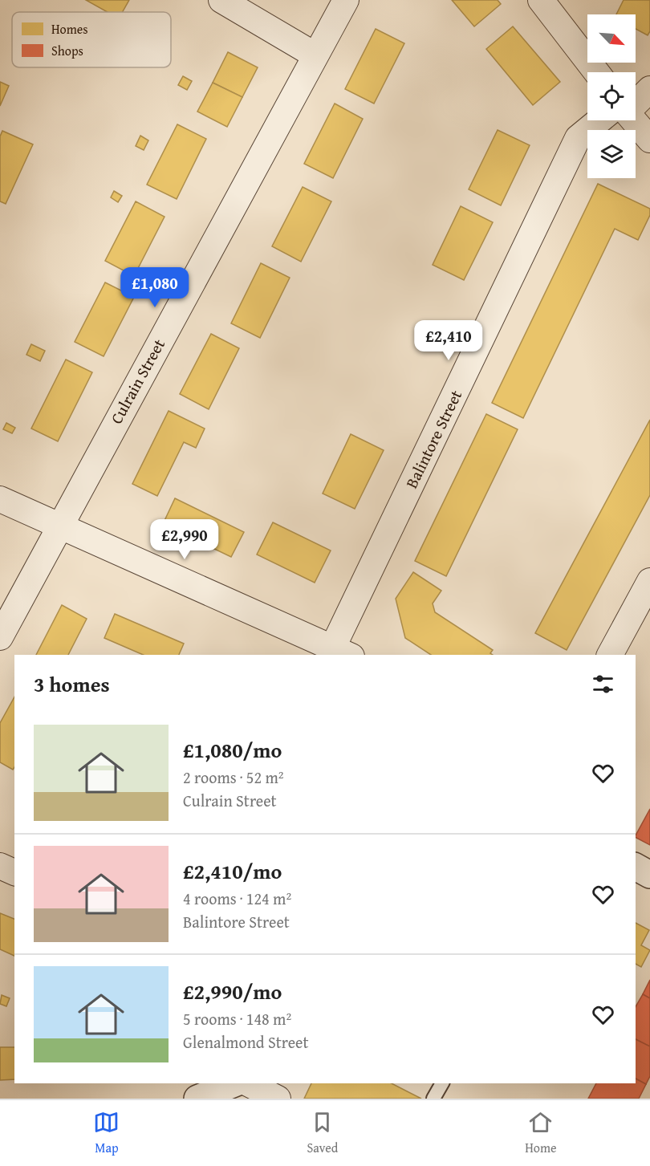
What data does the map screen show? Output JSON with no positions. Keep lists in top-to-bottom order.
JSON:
{
  "streets": {
    "street": ["Culrain Street", "Balintore Street"]
  },
  "legend": ["Homes", "Shops"],
  "north": "bottom right",
  "page": {
    "price": ["£1,080", "£2,410", "£2,990"],
    "heading": "3 homes",
    "list": [
      {
        "name": "£1,080/mo",
        "note": "2 rooms · 52 m² · Culrain Street"
      },
      {
        "name": "£2,410/mo",
        "note": "4 rooms · 124 m² · Balintore Street"
      },
      {
        "name": "£2,990/mo",
        "note": "5 rooms · 148 m² · Glenalmond Street"
      }
    ],
    "tabs": ["Map", "Saved", "Home"]
  }
}
